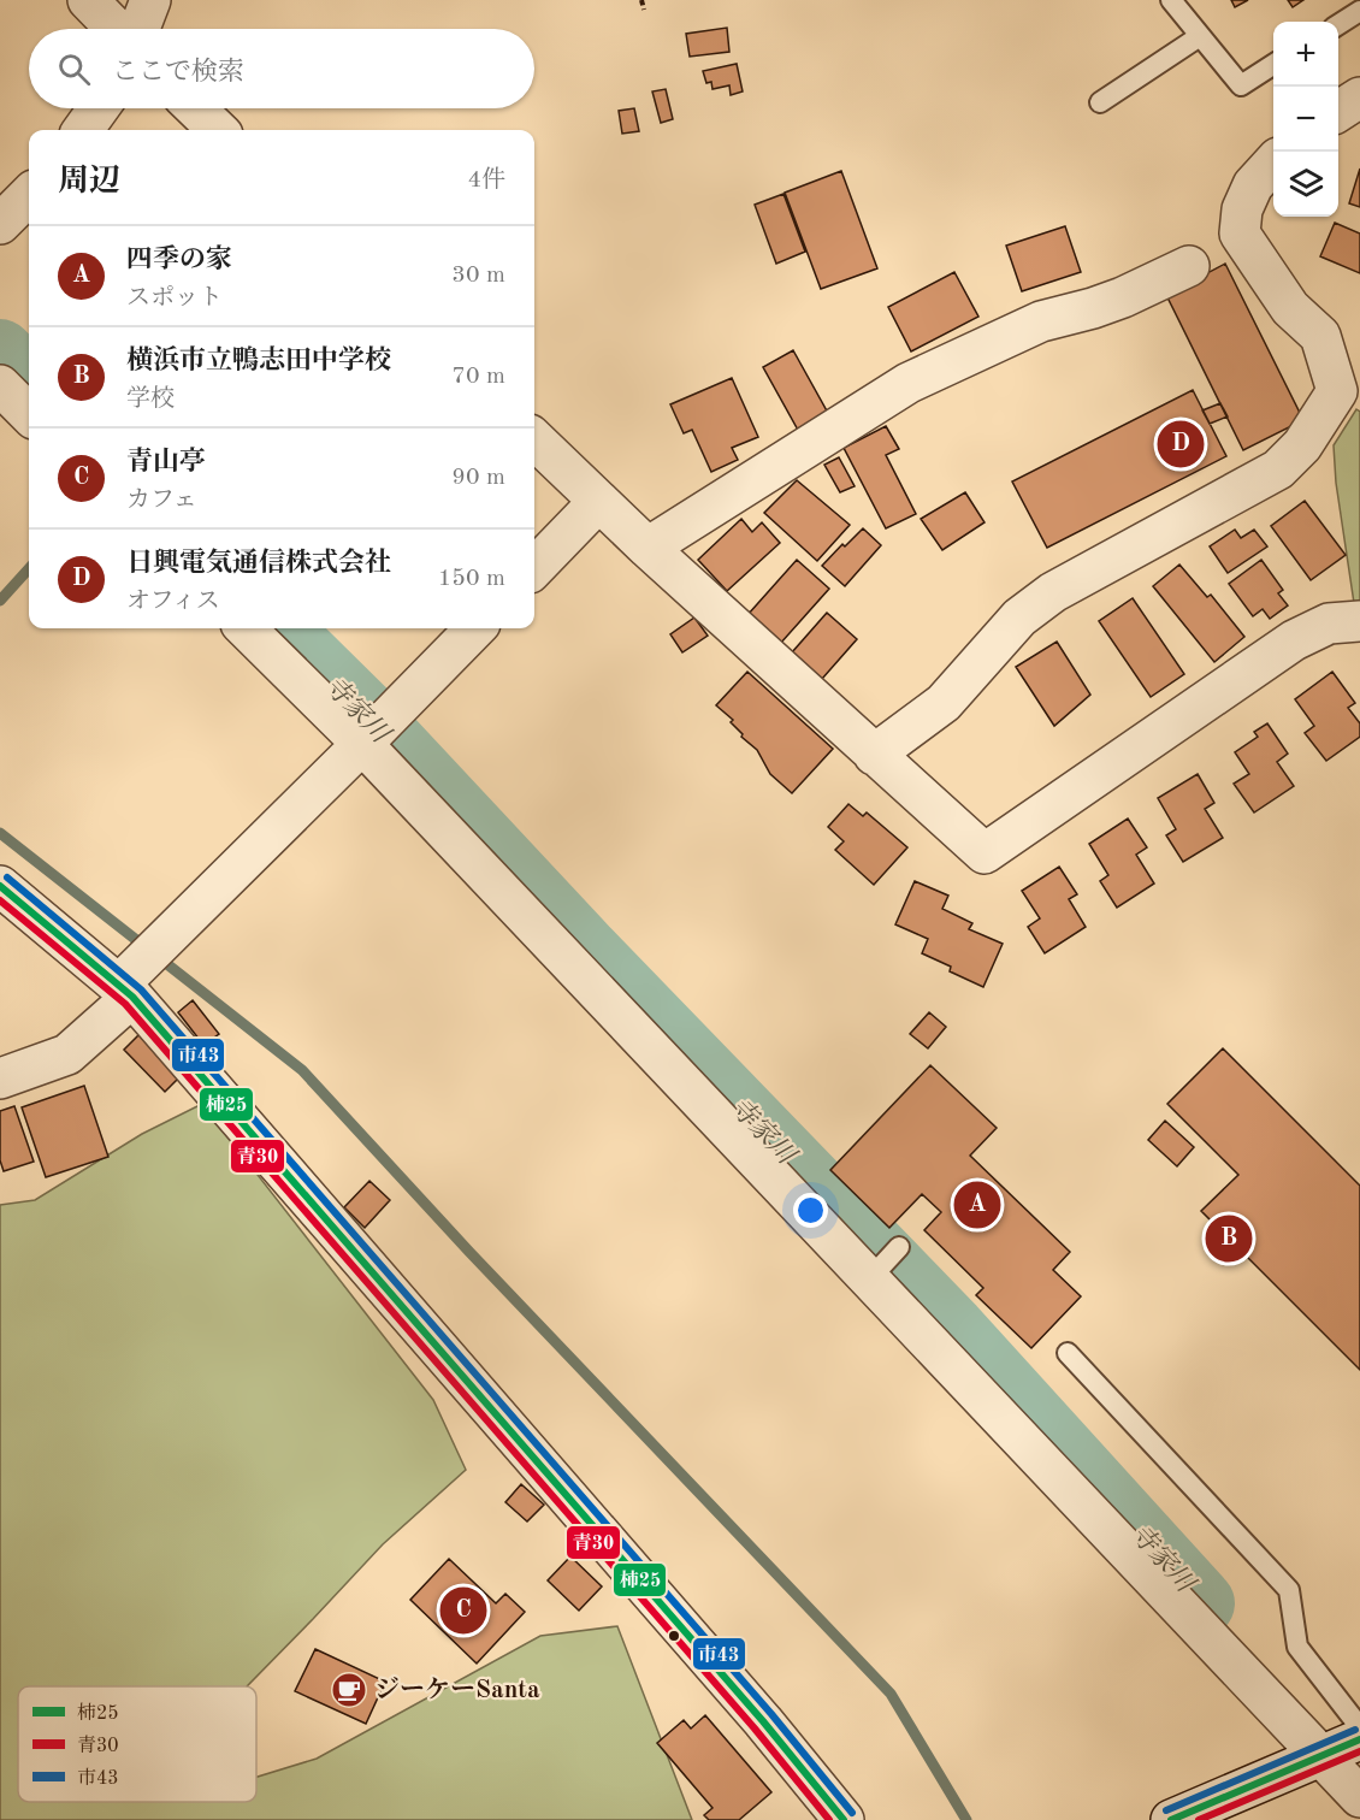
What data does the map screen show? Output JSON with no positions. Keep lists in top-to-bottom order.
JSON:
{
  "water": ["寺家川"],
  "places": {
    "cafe": ["ジーケーSanta"]
  },
  "lines": ["transit line 市43", "transit line 柿25", "transit line 青30"],
  "legend": ["柿25", "青30", "市43"],
  "page": {
    "map_buttons": ["+", "−"],
    "search": "ここで検索",
    "heading": ["周辺", "4件"],
    "list": [
      {
        "mark": "A",
        "name": "四季の家",
        "note": "スポット",
        "value": "30 m"
      },
      {
        "mark": "B",
        "name": "横浜市立鴨志田中学校",
        "note": "学校",
        "value": "70 m"
      },
      {
        "mark": "C",
        "name": "青山亭",
        "note": "カフェ",
        "value": "90 m"
      },
      {
        "mark": "D",
        "name": "日興電気通信株式会社",
        "note": "オフィス",
        "value": "150 m"
      }
    ],
    "pins": [
      "D",
      "A",
      "B",
      "C"
    ]
  }
}
